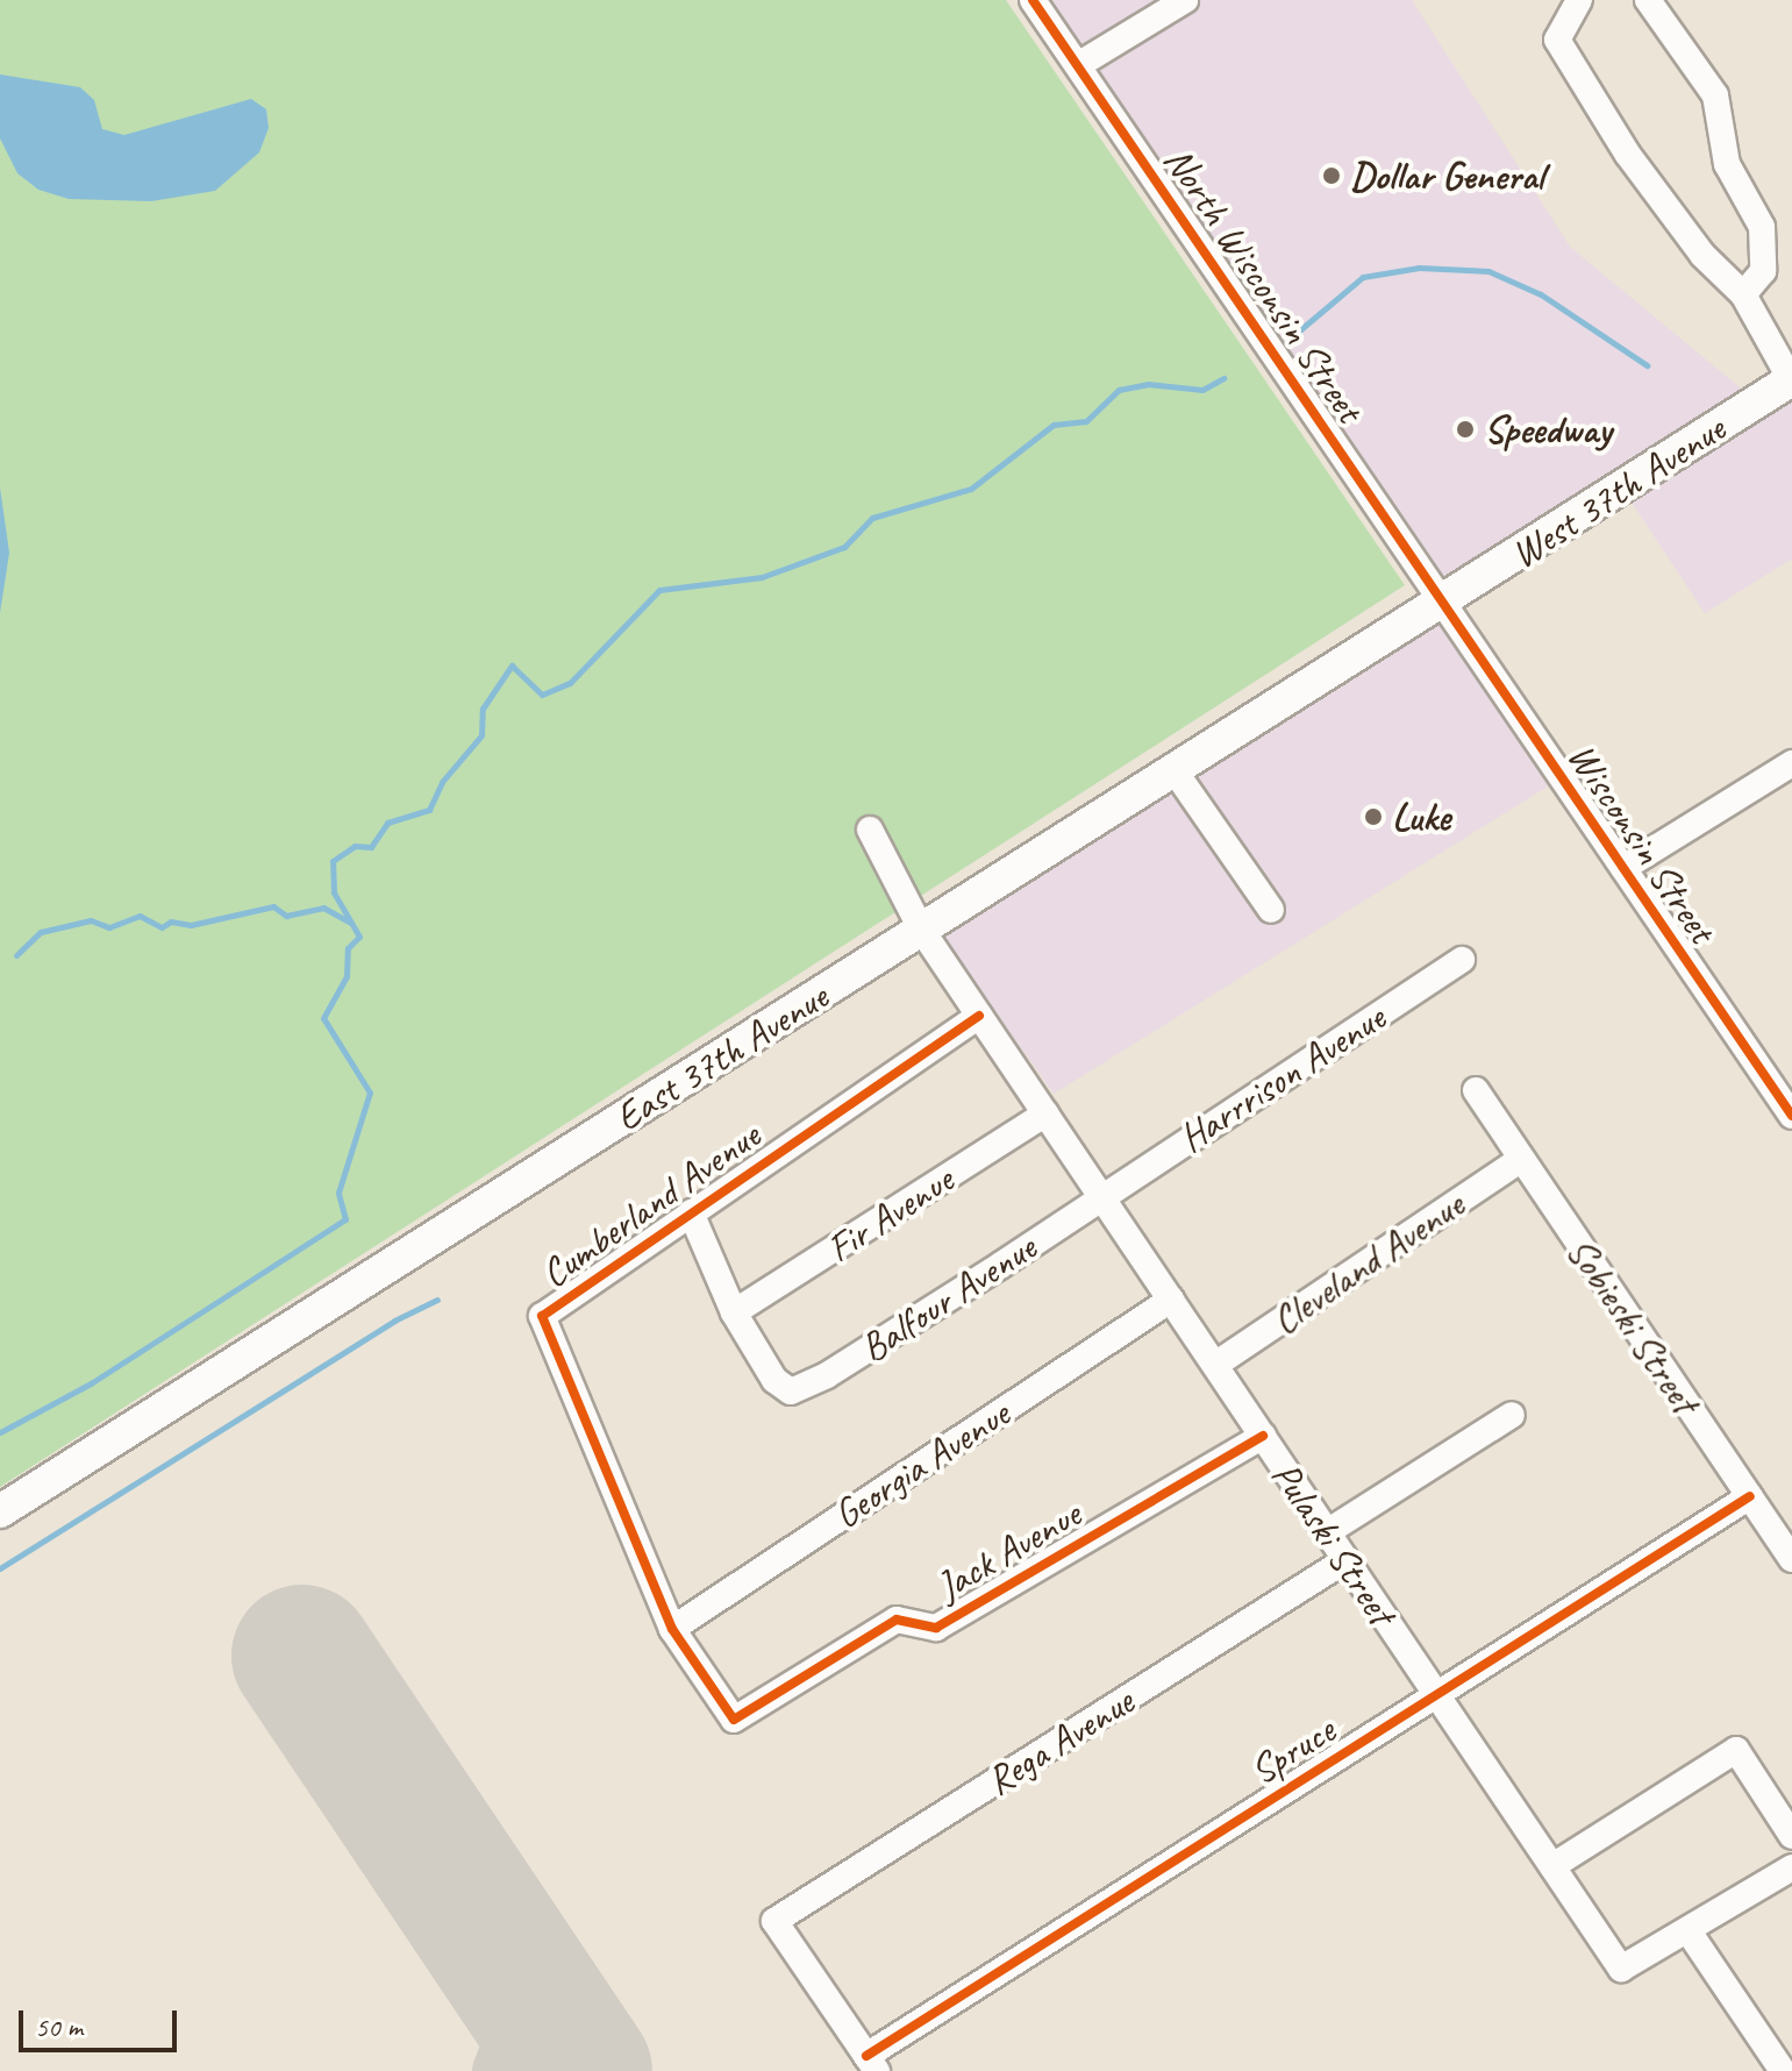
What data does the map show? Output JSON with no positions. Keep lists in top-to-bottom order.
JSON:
{
  "streets": {
    "main road": ["West 37th Avenue", "East 37th Avenue"],
    "street": [
      "North Wisconsin Street",
      "Wisconsin Street",
      "Harrrison Avenue",
      "Cumberland Avenue",
      "Fir Avenue",
      "Cleveland Avenue",
      "Balfour Avenue",
      "Sobieski Street",
      "Georgia Avenue",
      "Pulaski Street",
      "Jack Avenue",
      "Rega Avenue",
      "Spruce"
    ]
  },
  "crossings": [
    ["North Wisconsin Street", "West 37th Avenue"],
    ["North Wisconsin Street", "Wisconsin Street"],
    ["North Wisconsin Street", "East 37th Avenue"],
    ["West 37th Avenue", "Wisconsin Street"],
    ["West 37th Avenue", "East 37th Avenue"],
    ["Wisconsin Street", "East 37th Avenue"],
    ["East 37th Avenue", "Pulaski Street"],
    ["Harrrison Avenue", "Balfour Avenue"],
    ["Harrrison Avenue", "Pulaski Street"],
    ["Cumberland Avenue", "Georgia Avenue"],
    ["Cumberland Avenue", "Pulaski Street"],
    ["Cumberland Avenue", "Jack Avenue"],
    ["Fir Avenue", "Balfour Avenue"],
    ["Fir Avenue", "Pulaski Street"],
    ["Cleveland Avenue", "Sobieski Street"],
    ["Cleveland Avenue", "Pulaski Street"],
    ["Balfour Avenue", "Pulaski Street"],
    ["Sobieski Street", "Spruce"],
    ["Georgia Avenue", "Pulaski Street"],
    ["Pulaski Street", "Jack Avenue"],
    ["Pulaski Street", "Rega Avenue"],
    ["Pulaski Street", "Spruce"],
    ["Rega Avenue", "Spruce"]
  ],
  "places": ["Dollar General", "Speedway", "Luke"],
  "scale_bar": "50 m"
}
